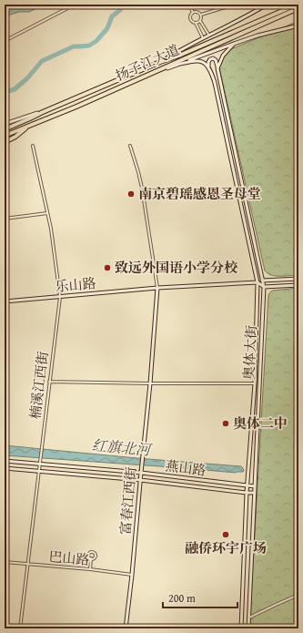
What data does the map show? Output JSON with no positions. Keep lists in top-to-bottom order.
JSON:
{
  "streets": {
    "highway": ["扬子江大道"],
    "main road": [
      "乐山路",
      "奥体大街",
      "燕山路",
      "富春江西街"
    ],
    "street": ["楠溪江西街", "巴山路"]
  },
  "crossings": [
    ["乐山路", "奥体大街"],
    ["乐山路", "楠溪江西街"],
    ["乐山路", "富春江西街"],
    ["奥体大街", "燕山路"],
    ["楠溪江西街", "燕山路"],
    ["楠溪江西街", "巴山路"],
    ["燕山路", "富春江西街"],
    ["富春江西街", "巴山路"]
  ],
  "water": ["红旗北河"],
  "places": [
    "南京碧瑶感恩圣母堂",
    "致远外国语小学分校",
    "奥体二中",
    "融侨环宇广场"
  ],
  "scale_bar": "200 m"
}
